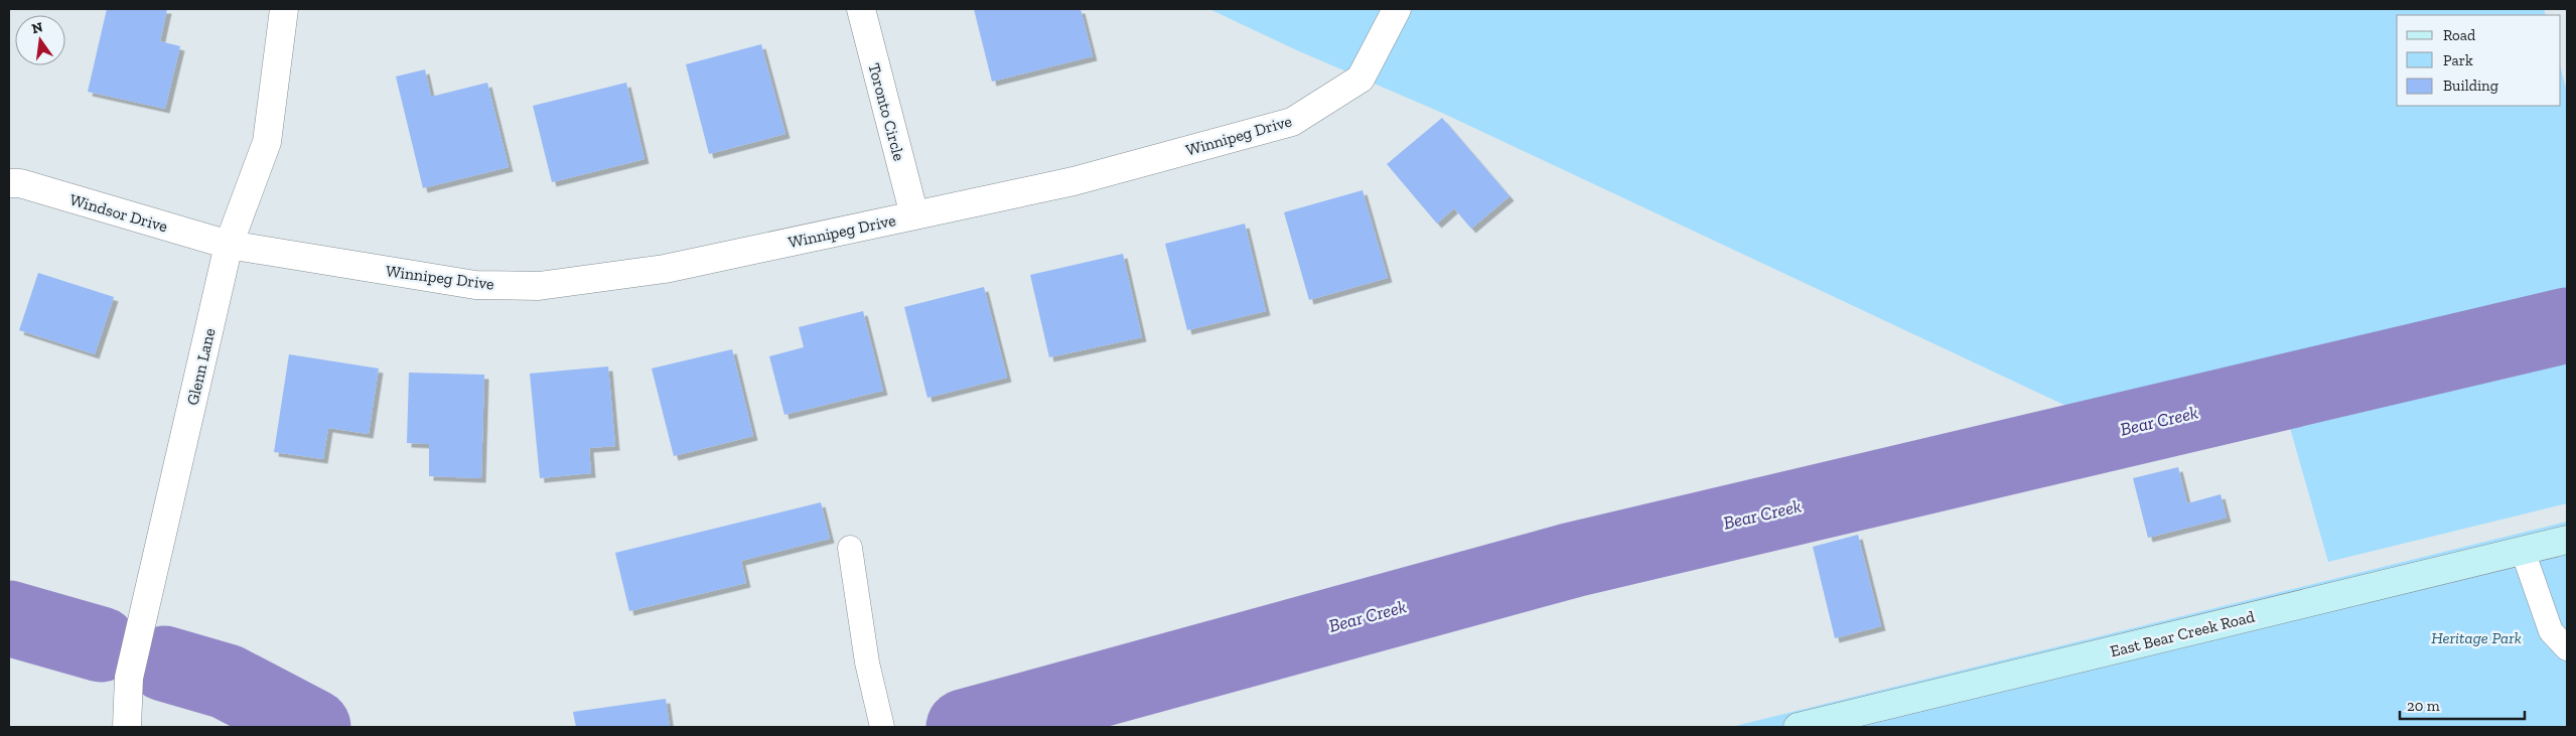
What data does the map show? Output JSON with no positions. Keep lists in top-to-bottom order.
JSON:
{
  "streets": {
    "main road": ["East Bear Creek Road"],
    "street": [
      "Toronto Circle",
      "Winnipeg Drive",
      "Windsor Drive",
      "Glenn Lane"
    ]
  },
  "crossings": [
    ["Toronto Circle", "Winnipeg Drive"],
    ["Winnipeg Drive", "Windsor Drive"],
    ["Winnipeg Drive", "Glenn Lane"],
    ["Windsor Drive", "Glenn Lane"]
  ],
  "water": ["Bear Creek"],
  "parks": ["Heritage Park"],
  "legend": ["Road", "Park", "Building"],
  "scale_bar": "20 m",
  "north": "top"
}
